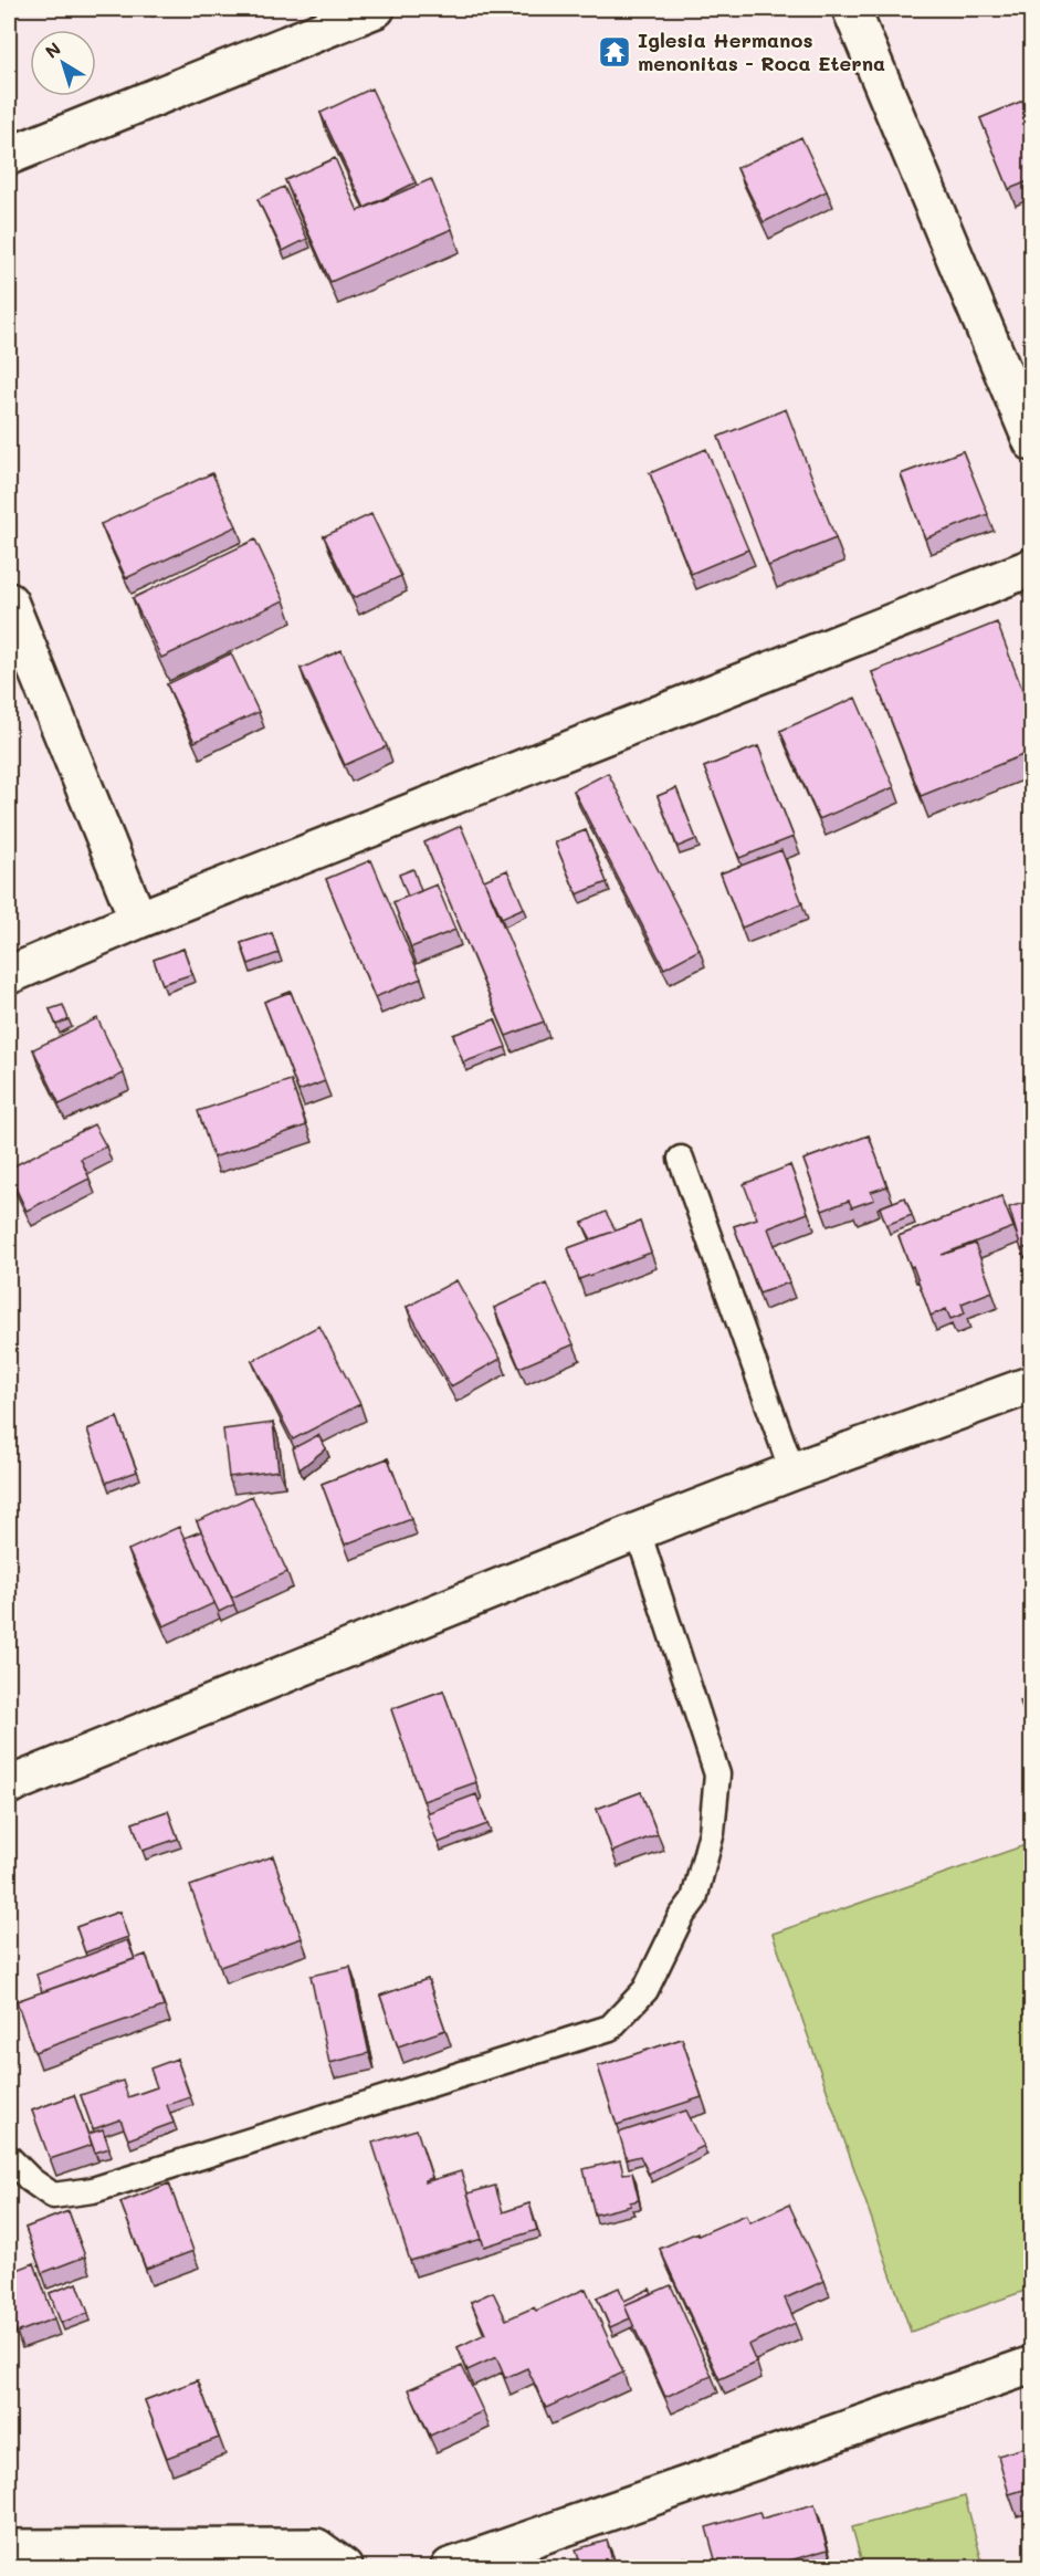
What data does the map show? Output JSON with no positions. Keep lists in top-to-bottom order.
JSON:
{
  "places": {
    "temple": ["Iglesia Hermanos menonitas - Roca Eterna"]
  },
  "north": "top left"
}
